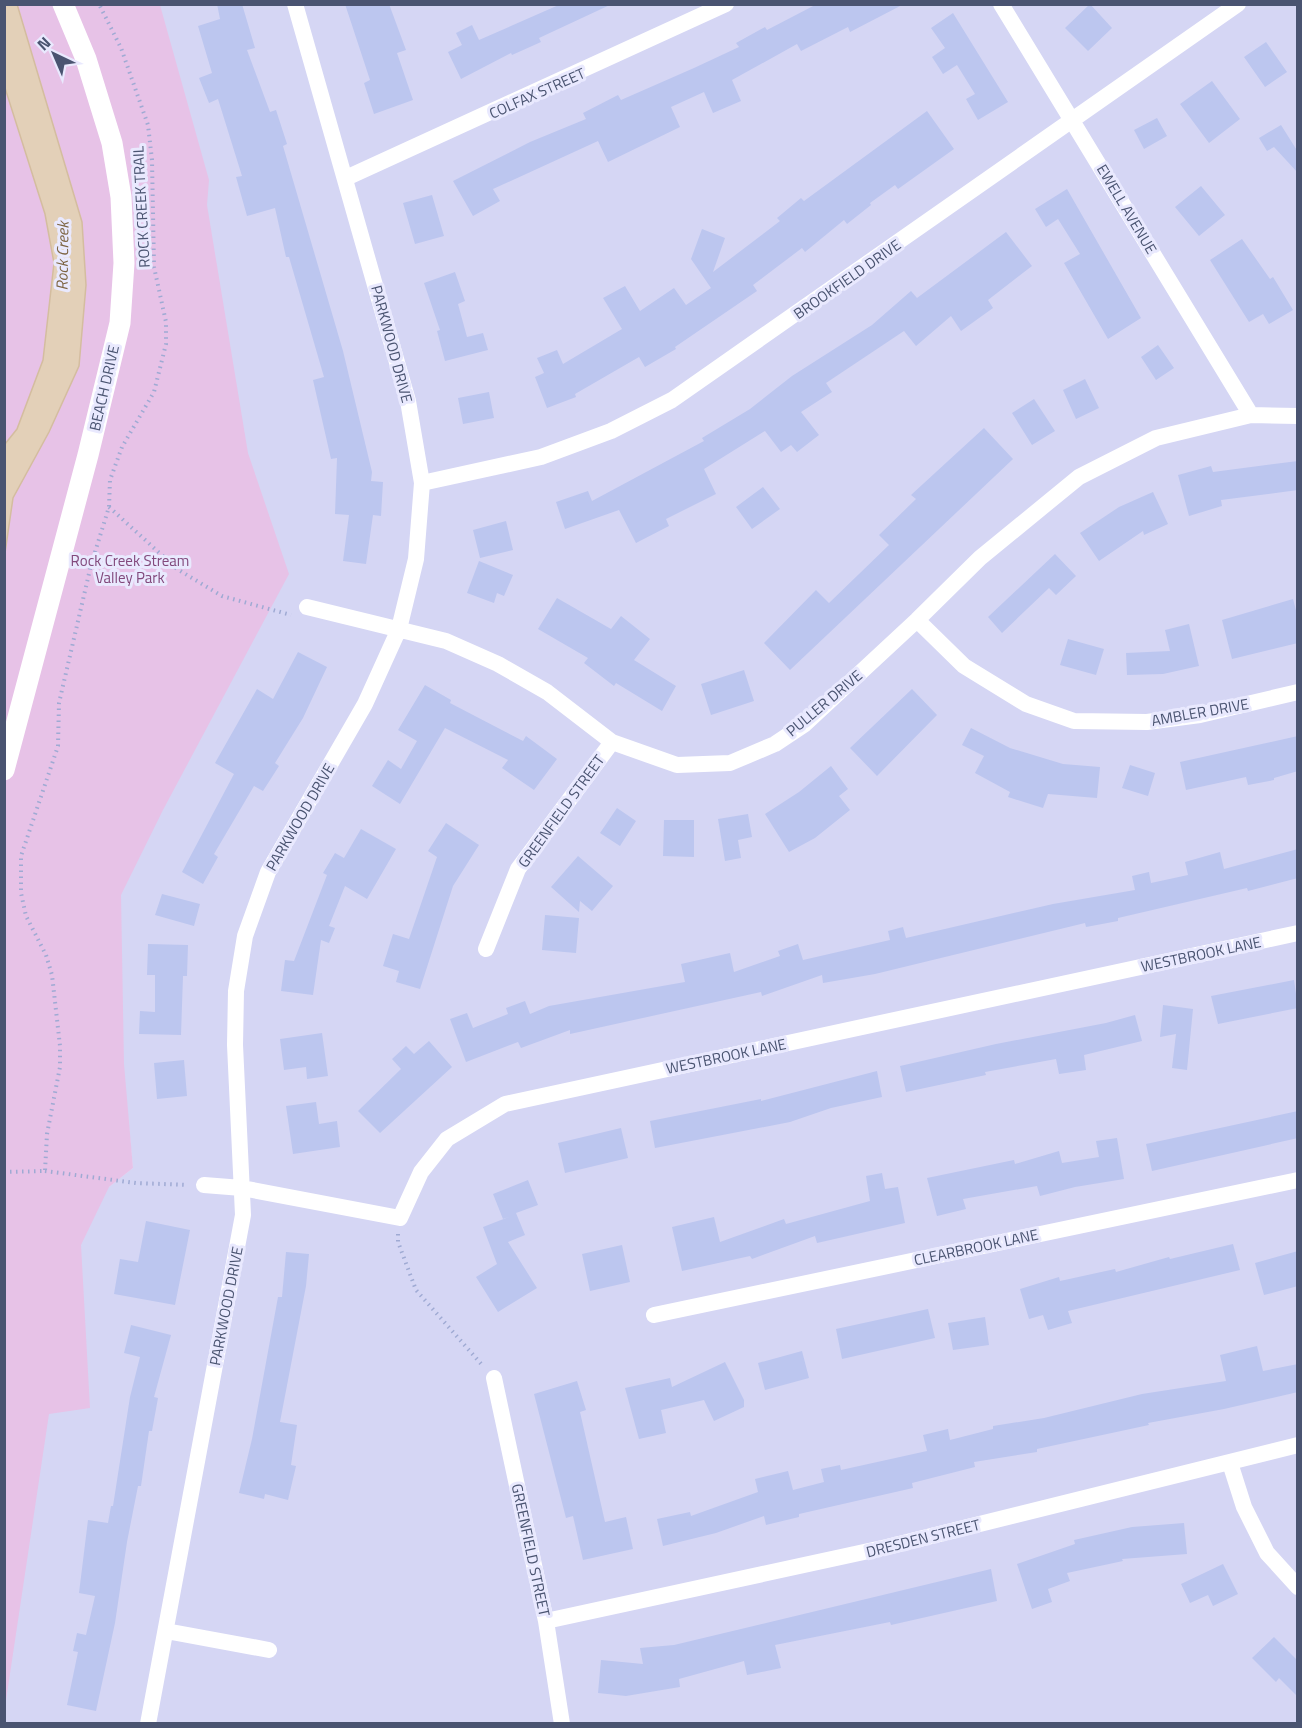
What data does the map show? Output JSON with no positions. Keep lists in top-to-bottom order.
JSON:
{
  "streets": {
    "street": [
      "COLFAX STREET",
      "EWELL AVENUE",
      "BROOKFIELD DRIVE",
      "PARKWOOD DRIVE",
      "BEACH DRIVE",
      "PULLER DRIVE",
      "AMBLER DRIVE",
      "GREENFIELD STREET",
      "WESTBROOK LANE",
      "CLEARBROOK LANE",
      "DRESDEN STREET"
    ],
    "path": ["ROCK CREEK TRAIL"]
  },
  "crossings": [
    ["COLFAX STREET", "PARKWOOD DRIVE"],
    ["EWELL AVENUE", "BROOKFIELD DRIVE"],
    ["EWELL AVENUE", "PULLER DRIVE"],
    ["BROOKFIELD DRIVE", "PARKWOOD DRIVE"],
    ["PARKWOOD DRIVE", "PULLER DRIVE"],
    ["PULLER DRIVE", "AMBLER DRIVE"],
    ["PULLER DRIVE", "GREENFIELD STREET"],
    ["GREENFIELD STREET", "DRESDEN STREET"]
  ],
  "water": ["Rock Creek"],
  "parks": ["Rock Creek Stream Valley Park"],
  "north": "top left"
}
